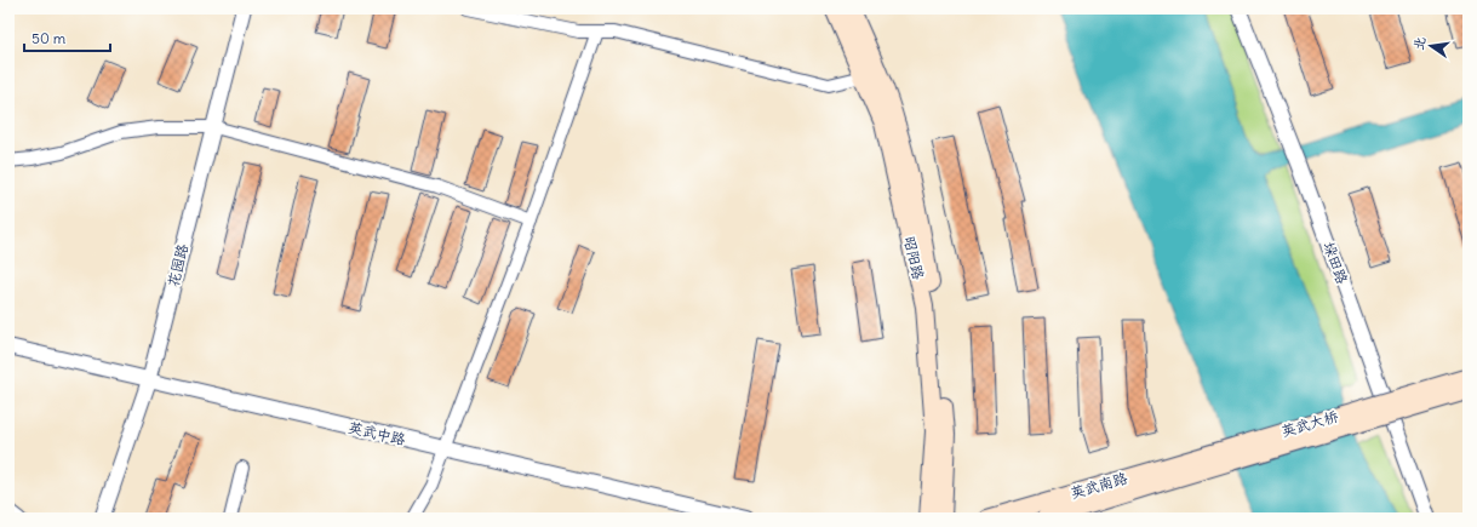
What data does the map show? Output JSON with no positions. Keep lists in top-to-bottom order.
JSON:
{
  "streets": {
    "main road": ["昭阳路", "英武大桥", "英武南路"],
    "street": ["垛田路", "花园路", "英武中路"]
  },
  "crossings": [
    ["花园路", "英武中路"],
    ["英武大桥", "英武南路"]
  ],
  "scale_bar": "50 m",
  "north": "left"
}
